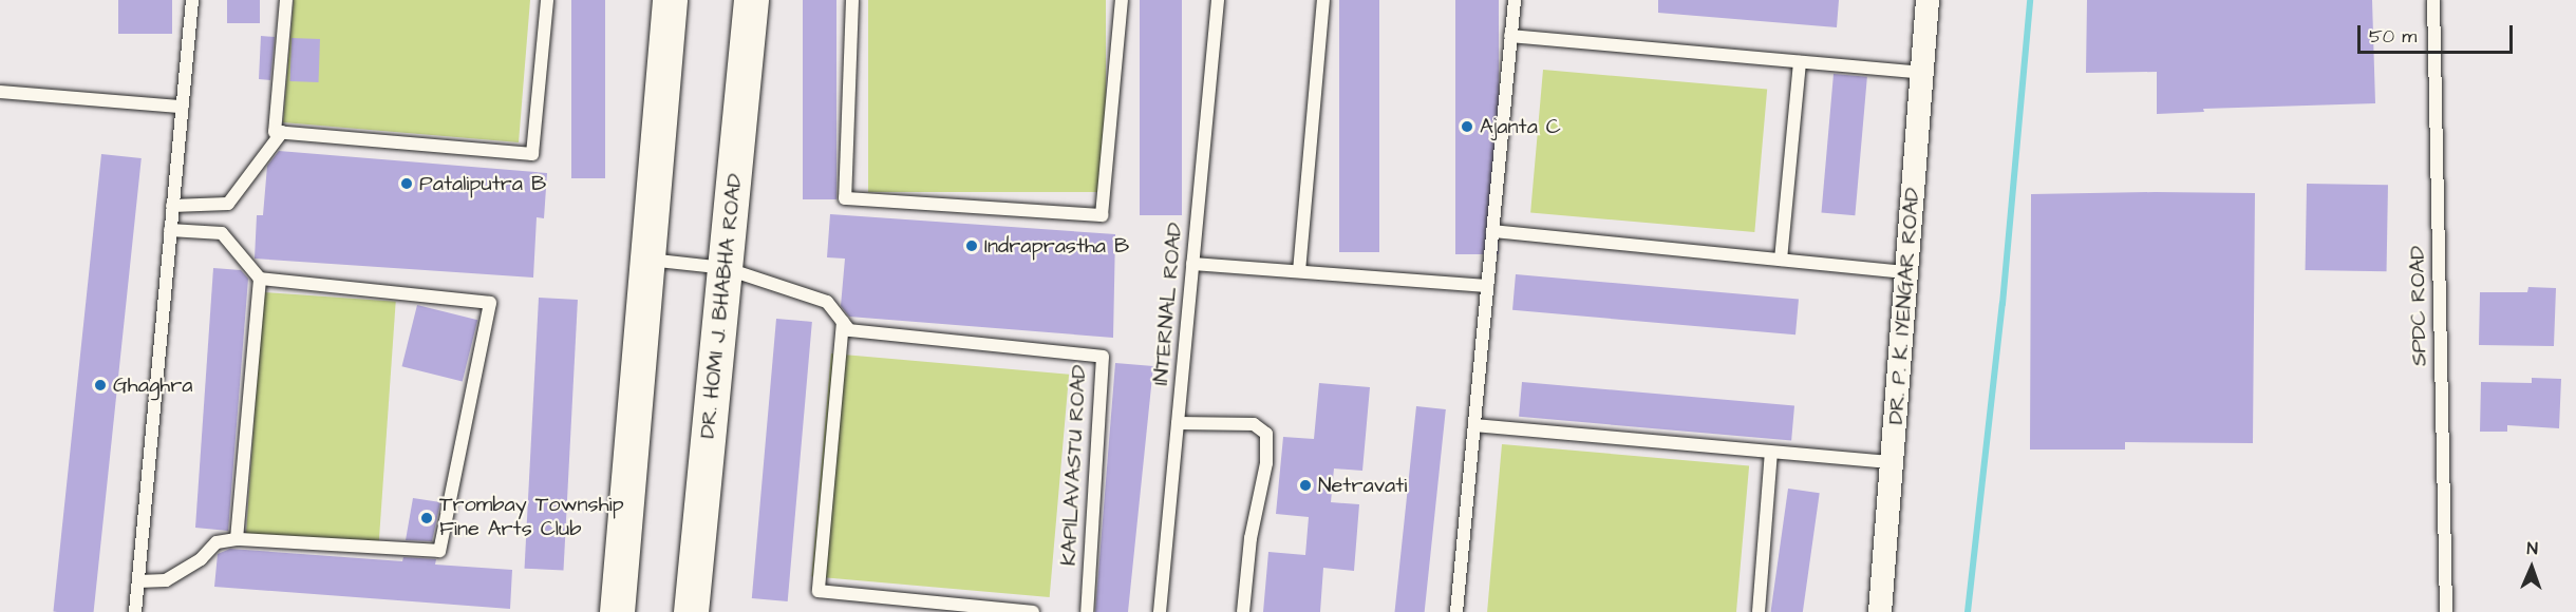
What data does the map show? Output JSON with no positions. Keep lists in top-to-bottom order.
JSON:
{
  "streets": {
    "street": ["DR. HOMI J. BHABHA ROAD", "DR. P. K. IYENGAR ROAD"],
    "lane": ["INTERNAL ROAD", "SPDC ROAD", "KAPILAVASTU ROAD"]
  },
  "crossings": [
    ["DR. HOMI J. BHABHA ROAD", "KAPILAVASTU ROAD"]
  ],
  "places": [
    "Ajanta C",
    "Pataliputra B",
    "Indraprastha B",
    "Ghaghra",
    "Netravati",
    "Trombay Township Fine Arts Club"
  ],
  "scale_bar": "50 m",
  "north": "top"
}
